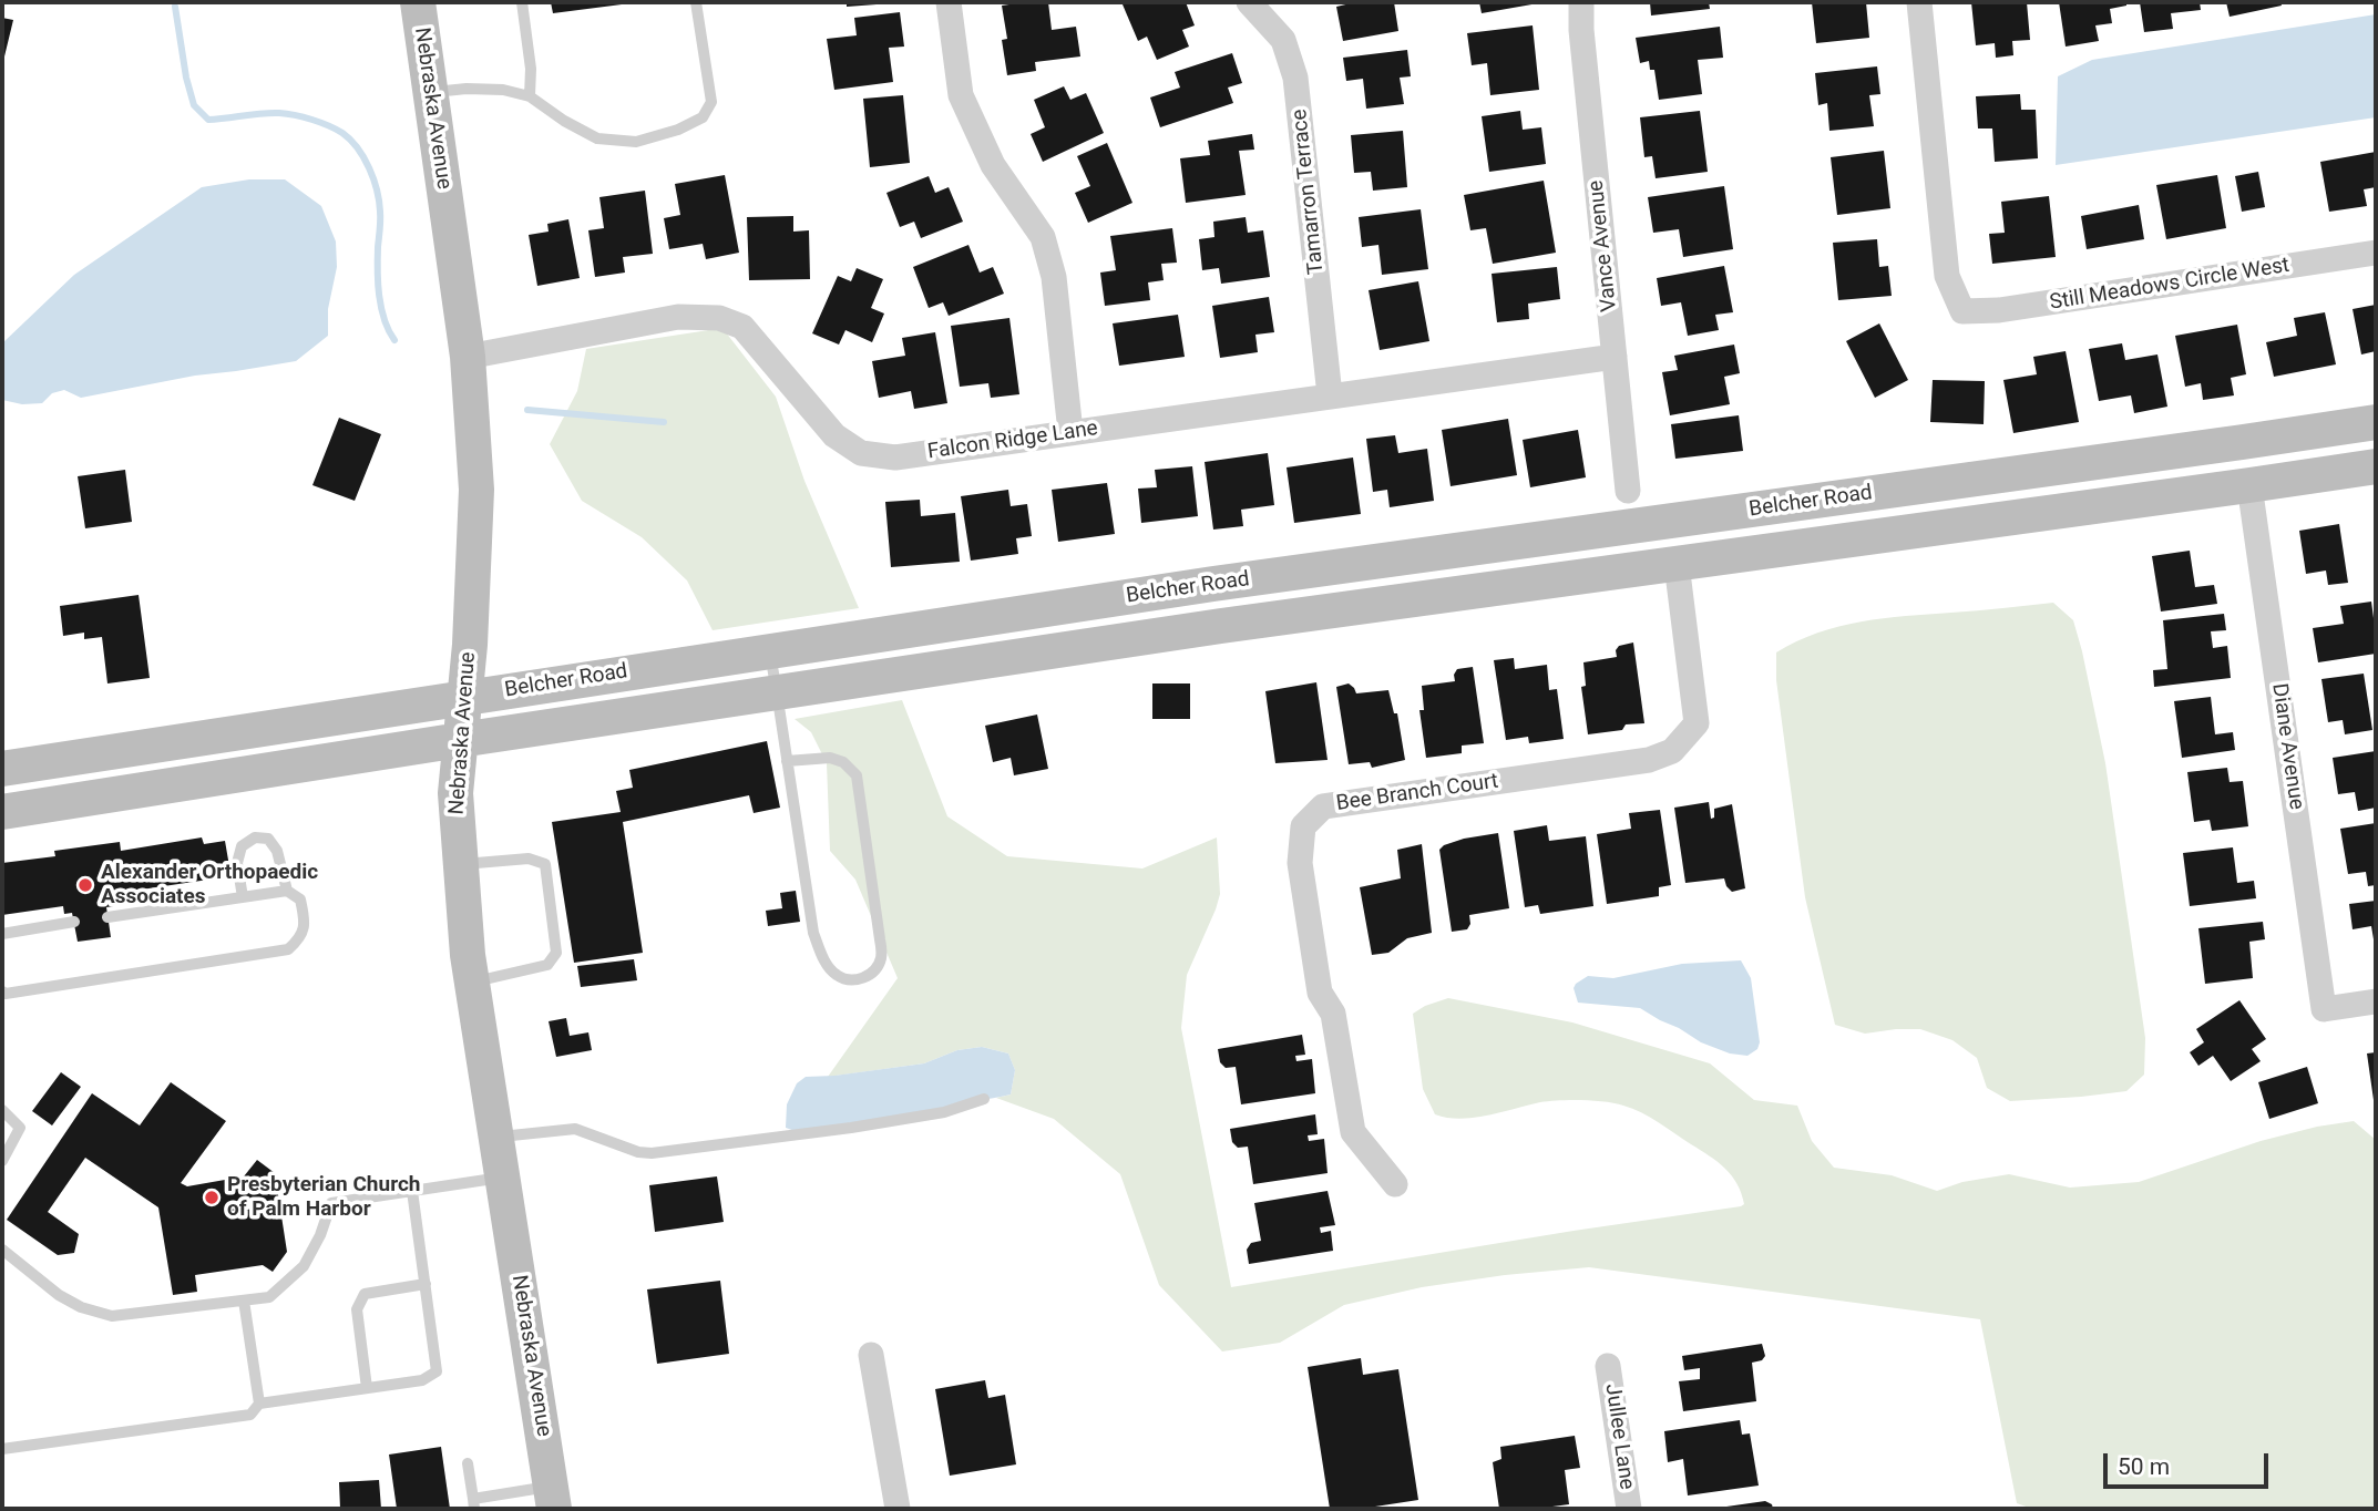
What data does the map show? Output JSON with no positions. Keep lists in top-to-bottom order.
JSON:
{
  "streets": {
    "main road": ["Nebraska Avenue", "Belcher Road"],
    "street": [
      "Tamarron Terrace",
      "Vance Avenue",
      "Still Meadows Circle West",
      "Falcon Ridge Lane",
      "Diane Avenue",
      "Bee Branch Court",
      "Jullee Lane"
    ]
  },
  "crossings": [
    ["Nebraska Avenue", "Falcon Ridge Lane"],
    ["Nebraska Avenue", "Belcher Road"],
    ["Tamarron Terrace", "Falcon Ridge Lane"],
    ["Vance Avenue", "Falcon Ridge Lane"],
    ["Belcher Road", "Diane Avenue"],
    ["Belcher Road", "Bee Branch Court"]
  ],
  "places": ["Alexander Orthopaedic Associates", "Presbyterian Church of Palm Harbor"],
  "scale_bar": "50 m"
}
